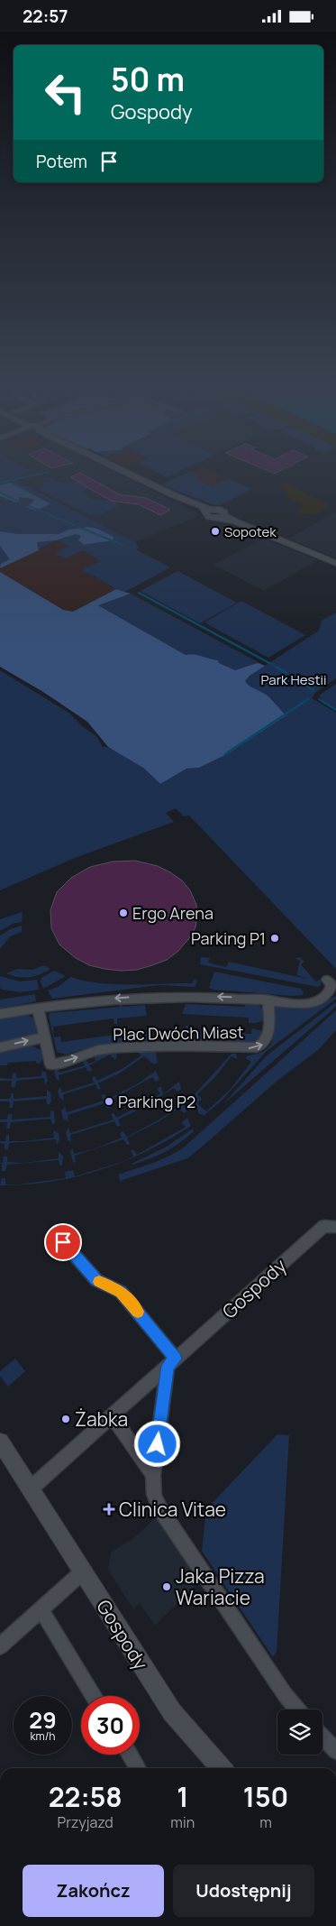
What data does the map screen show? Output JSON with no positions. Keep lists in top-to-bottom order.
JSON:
{
  "streets": {
    "street": ["Plac Dwóch Miast", "Gospody"]
  },
  "parks": ["Park Hestii"],
  "places": {
    "other": [
      "Sopotek",
      "Ergo Arena",
      "Parking P1",
      "Parking P2",
      "Żabka",
      "Jaka Pizza Wariacie"
    ],
    "health": ["Clinica Vitae"]
  },
  "page": {
    "status": "22:57",
    "turn": ["50 m", "Gospody"],
    "then": "Potem",
    "speed": "29 km/h",
    "limit": "30",
    "eta": [
      "22:58",
      "Przyjazd",
      "1",
      "min",
      "150",
      "m"
    ],
    "buttons": ["Zakończ", "Udostępnij"]
  }
}
